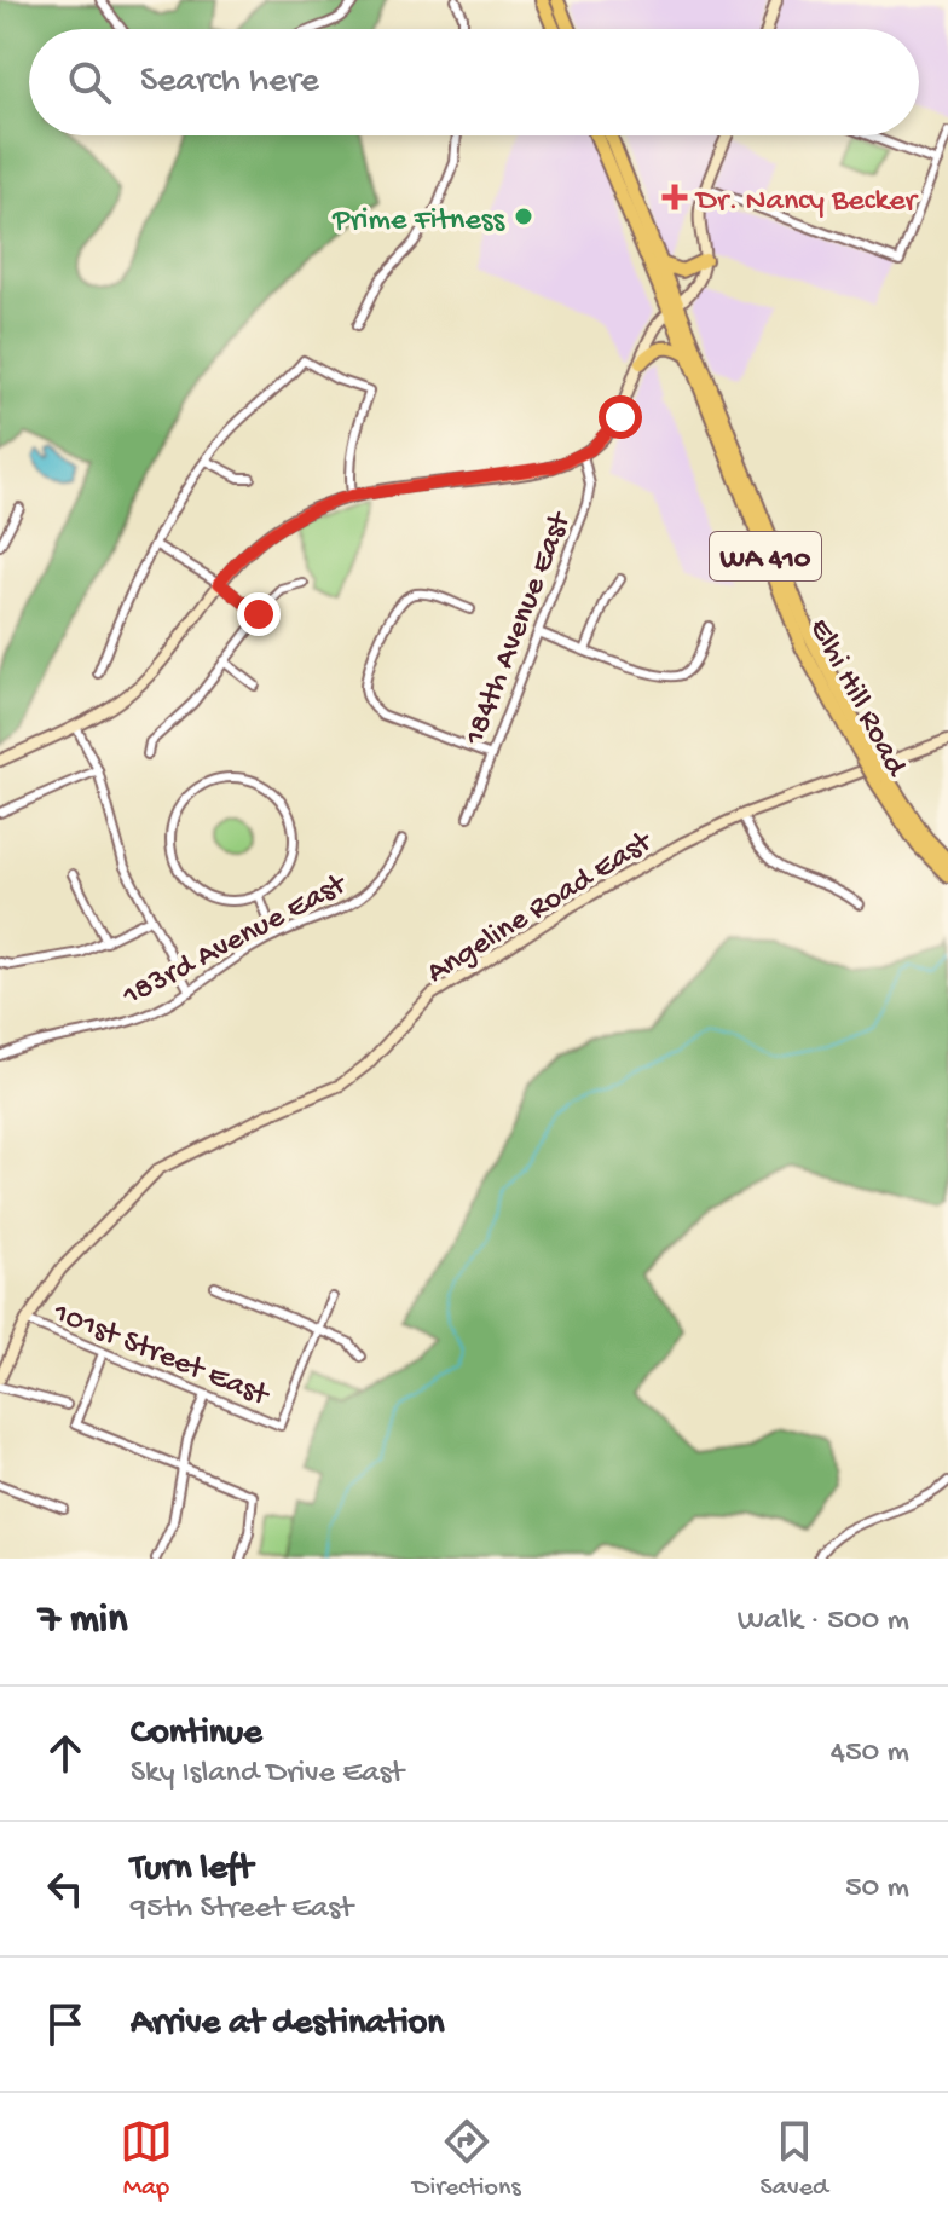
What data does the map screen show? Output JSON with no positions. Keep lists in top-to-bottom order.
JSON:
{
  "streets": {
    "highway": ["WA 410", "Elhi Hill Road"],
    "street": [
      "184th Avenue East",
      "Angeline Road East",
      "183rd Avenue East",
      "101st Street East"
    ]
  },
  "crossings": [
    ["WA 410", "Elhi Hill Road"],
    ["Angeline Road East", "101st Street East"]
  ],
  "places": {
    "health": ["Dr. Nancy Becker"],
    "other": ["Prime Fitness"]
  },
  "page": {
    "search": "Search here",
    "heading": ["7 min", "Walk · 500 m"],
    "list": [
      ["Continue", "Sky Island Drive East", "450 m"],
      ["Turn left", "95th Street East", "50 m"],
      "Arrive at destination"
    ],
    "nav": ["Map", "Directions", "Saved"]
  }
}
